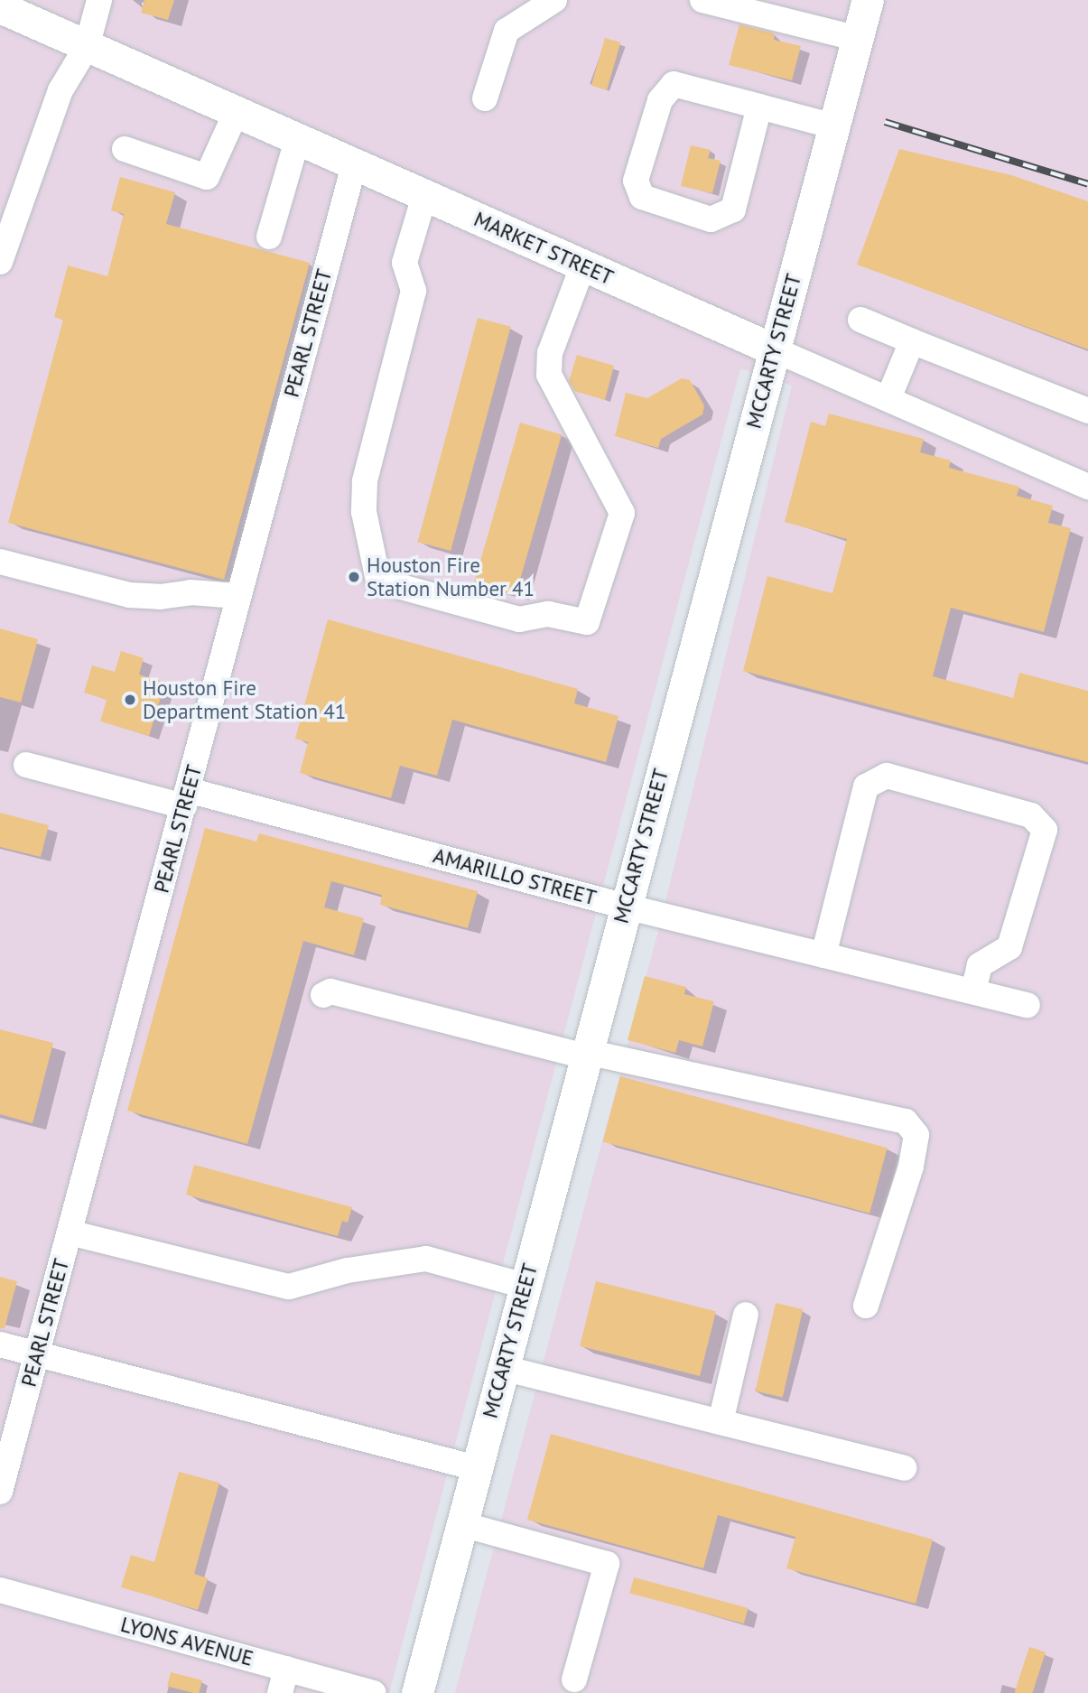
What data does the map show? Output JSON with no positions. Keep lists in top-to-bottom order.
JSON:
{
  "streets": {
    "main road": ["MARKET STREET", "MCCARTY STREET"],
    "street": ["PEARL STREET", "AMARILLO STREET", "LYONS AVENUE"]
  },
  "crossings": [
    ["MARKET STREET", "PEARL STREET"],
    ["MARKET STREET", "MCCARTY STREET"],
    ["PEARL STREET", "AMARILLO STREET"],
    ["MCCARTY STREET", "AMARILLO STREET"]
  ],
  "places": ["Houston Fire Station Number 41", "Houston Fire Department Station 41"]
}
